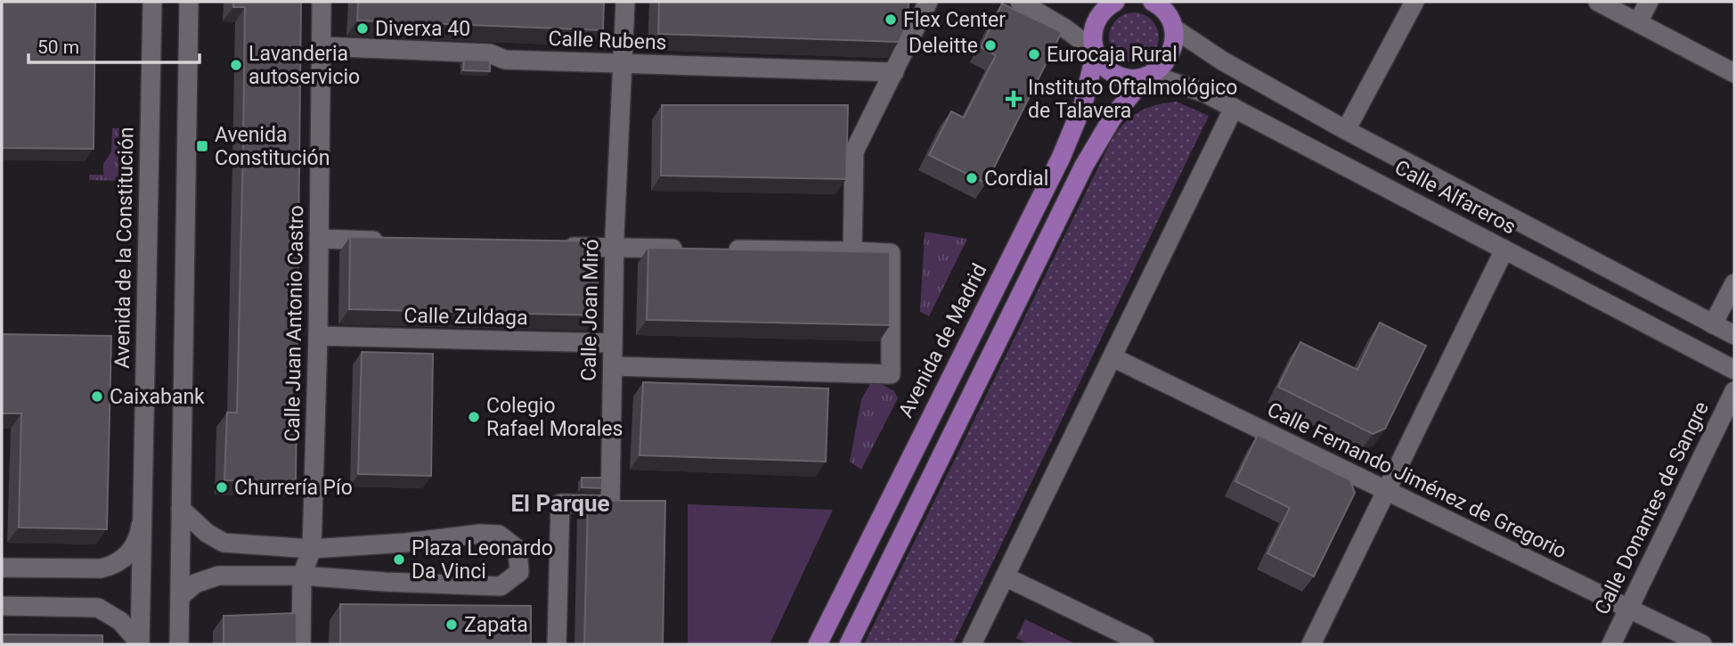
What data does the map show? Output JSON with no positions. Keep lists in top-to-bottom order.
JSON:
{
  "streets": {
    "main road": ["Avenida de Madrid"],
    "street": [
      "Calle Rubens",
      "Calle Alfareros",
      "Avenida de la Constitución",
      "Calle Joan Miró",
      "Calle Zuldaga",
      "Calle Juan Antonio Castro",
      "Calle Fernando Jiménez de Gregorio",
      "Calle Donantes de Sangre"
    ]
  },
  "crossings": [
    ["Calle Rubens", "Calle Joan Miró"],
    ["Calle Rubens", "Calle Juan Antonio Castro"],
    ["Calle Joan Miró", "Calle Zuldaga"],
    ["Calle Zuldaga", "Calle Juan Antonio Castro"],
    ["Calle Fernando Jiménez de Gregorio", "Calle Donantes de Sangre"]
  ],
  "districts": ["El Parque"],
  "places": {
    "other": [
      "Flex Center",
      "Diverxa 40",
      "Deleitte",
      "Eurocaja Rural",
      "Lavanderia autoservicio",
      "Cordial",
      "Caixabank",
      "Colegio Rafael Morales",
      "Churrería Pío",
      "Plaza Leonardo Da Vinci",
      "Zapata"
    ],
    "health": ["Instituto Oftalmológico de Talavera"],
    "transit": ["Avenida Constitución"]
  },
  "scale_bar": "50 m"
}
